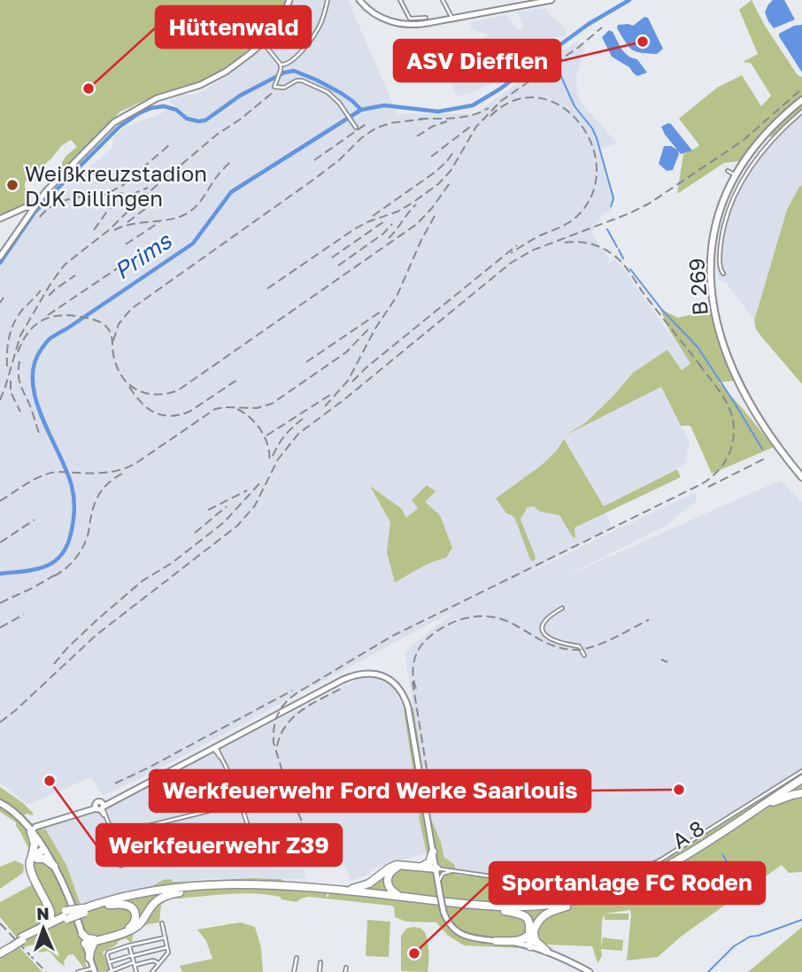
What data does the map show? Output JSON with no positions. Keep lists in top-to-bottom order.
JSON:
{
  "streets": {
    "highway": ["A 8"],
    "main road": ["B 269"]
  },
  "water": ["Prims"],
  "places": [
    "ASV Diefflen",
    "Hüttenwald",
    "Weißkreuzstadion DJK Dillingen",
    "Werkfeuerwehr Z39",
    "Werkfeuerwehr Ford Werke Saarlouis",
    "Sportanlage FC Roden"
  ],
  "north": "top"
}
